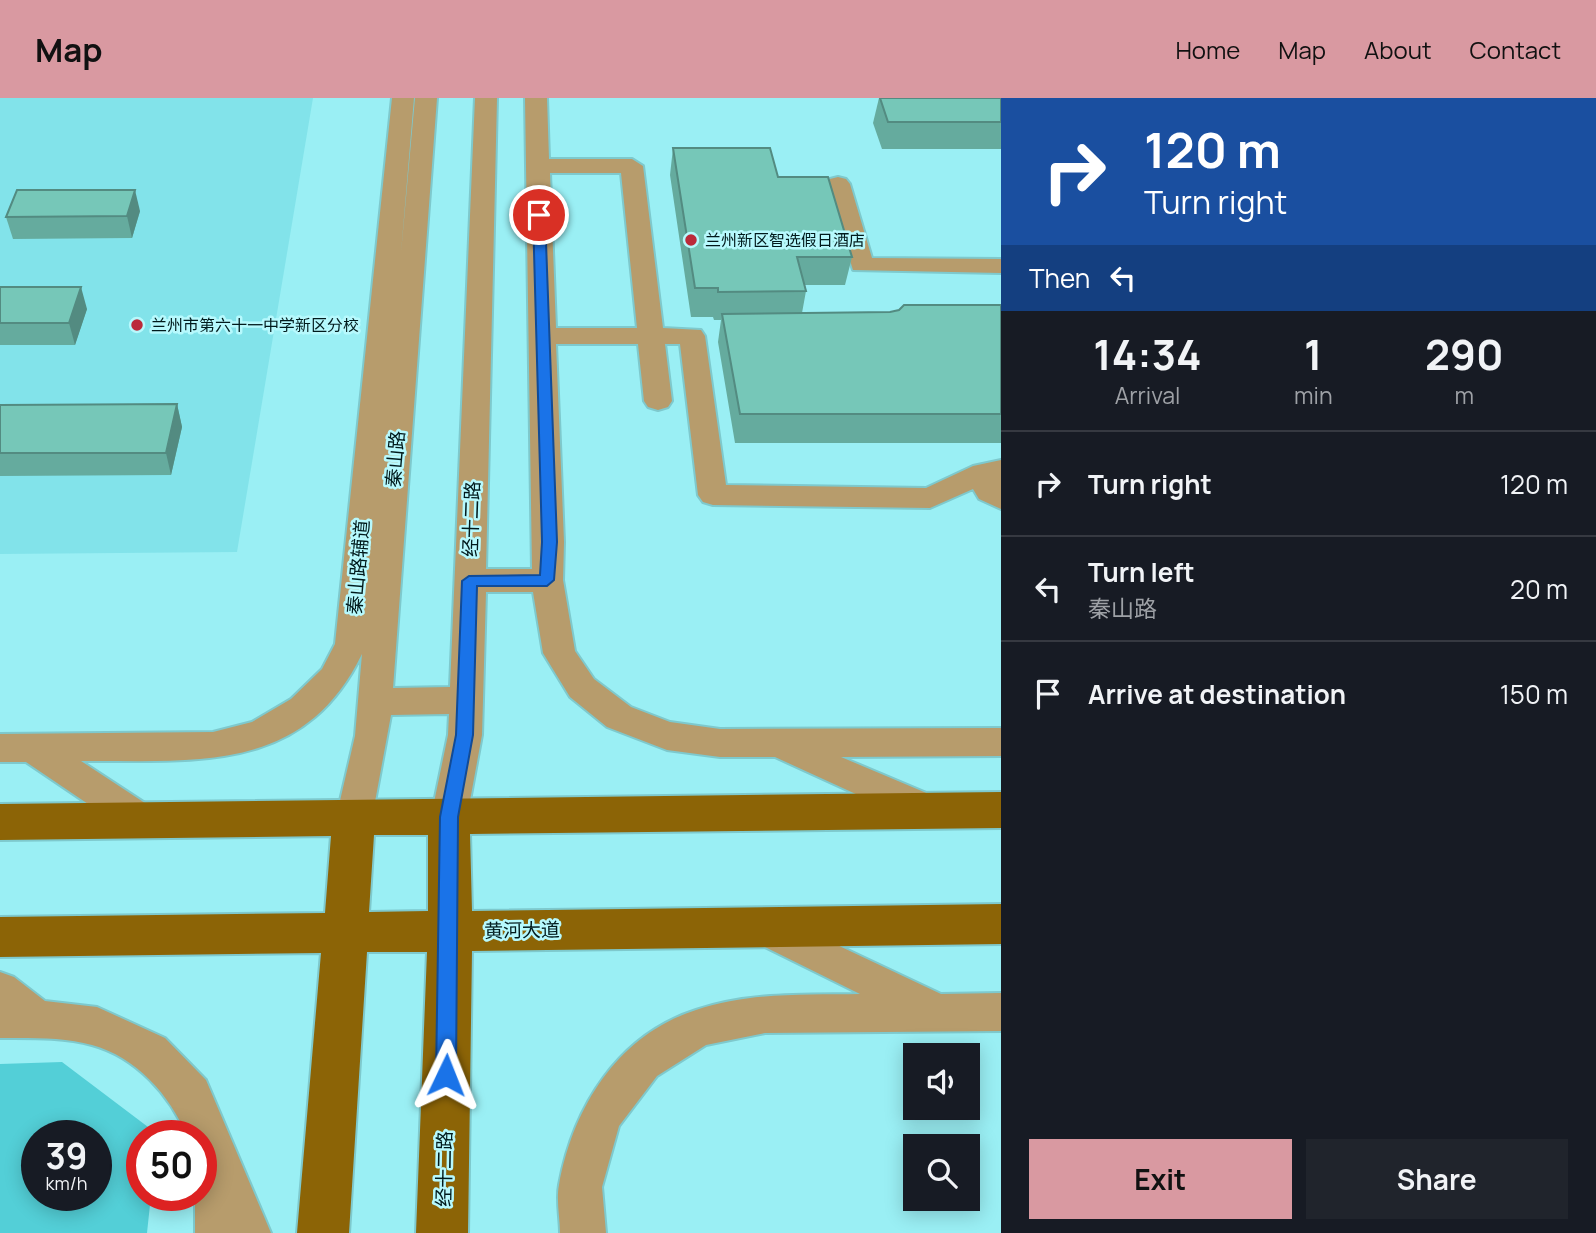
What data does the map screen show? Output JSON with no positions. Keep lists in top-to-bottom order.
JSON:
{
  "streets": {
    "main road": ["经十二路", "黄河大道"],
    "street": ["秦山路", "秦山路辅道"]
  },
  "crossings": [
    ["经十二路", "黄河大道"]
  ],
  "places": ["兰州新区智选假日酒店", "兰州市第六十一中学新区分校"],
  "page": {
    "header": "Map",
    "nav": [
      "Home",
      "Map",
      "About",
      "Contact"
    ],
    "turn": ["120 m", "Turn right"],
    "then": "Then",
    "eta": [
      "14:34",
      "Arrival",
      "1",
      "min",
      "290",
      "m"
    ],
    "list": [
      {
        "name": "Turn right",
        "value": "120 m"
      },
      {
        "name": "Turn left",
        "note": "秦山路",
        "value": "20 m"
      },
      {
        "name": "Arrive at destination",
        "value": "150 m"
      }
    ],
    "speed": "39 km/h",
    "limit": "50",
    "buttons": ["Exit", "Share"]
  }
}
